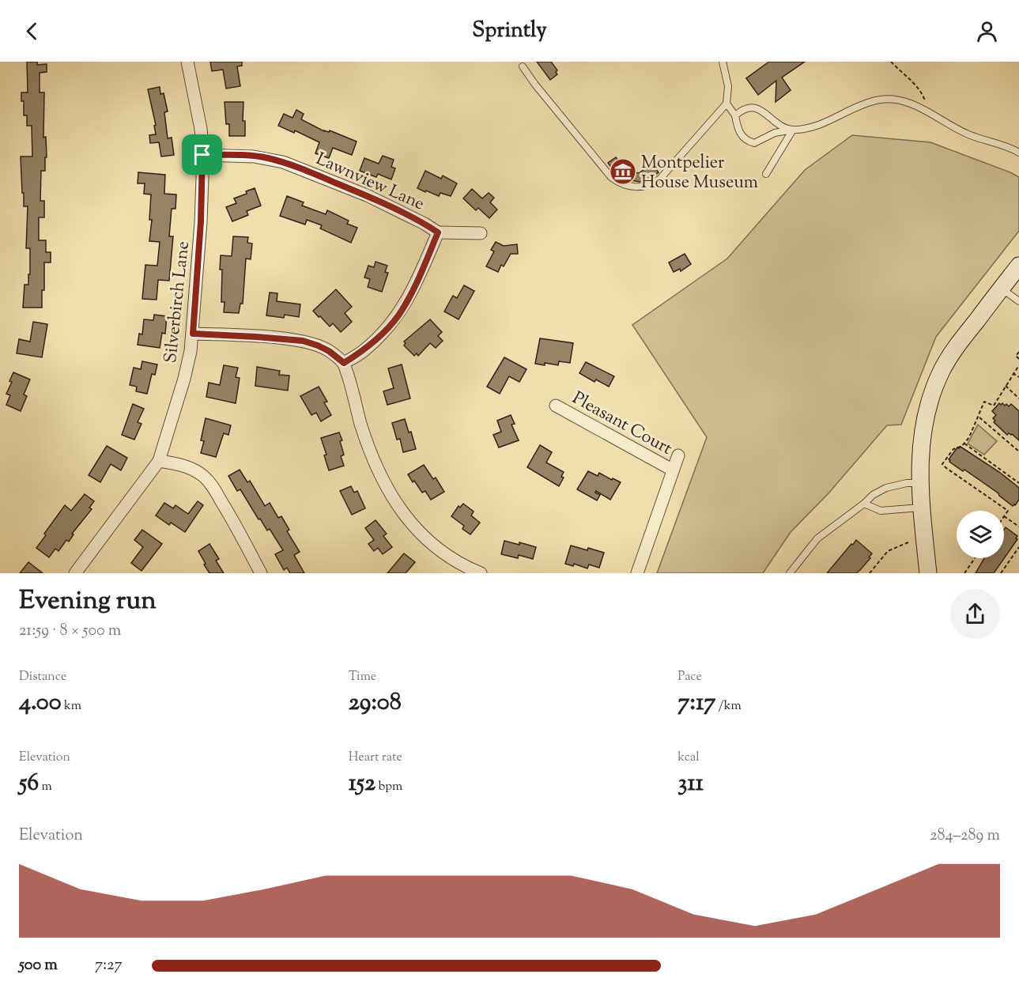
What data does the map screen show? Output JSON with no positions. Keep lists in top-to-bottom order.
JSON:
{
  "streets": {
    "street": ["Lawnview Lane", "Silverbirch Lane", "Pleasant Court"]
  },
  "crossings": [
    ["Lawnview Lane", "Silverbirch Lane"]
  ],
  "places": {
    "museum": ["Montpelier House Museum"]
  },
  "page": {
    "header": "Sprintly",
    "heading": ["Evening run", "21:59 · 8 × 500 m"],
    "stats": [
      ["Distance", "4.00 km"],
      ["Time", "29:08"],
      ["Pace", "7:17 /km"],
      ["Elevation", "56 m"],
      ["Heart rate", "152 bpm"],
      ["kcal", "311"]
    ],
    "chart": ["Elevation", "284–289 m"],
    "list": [
      {
        "name": "500 m",
        "note": "7:27"
      }
    ]
  }
}
